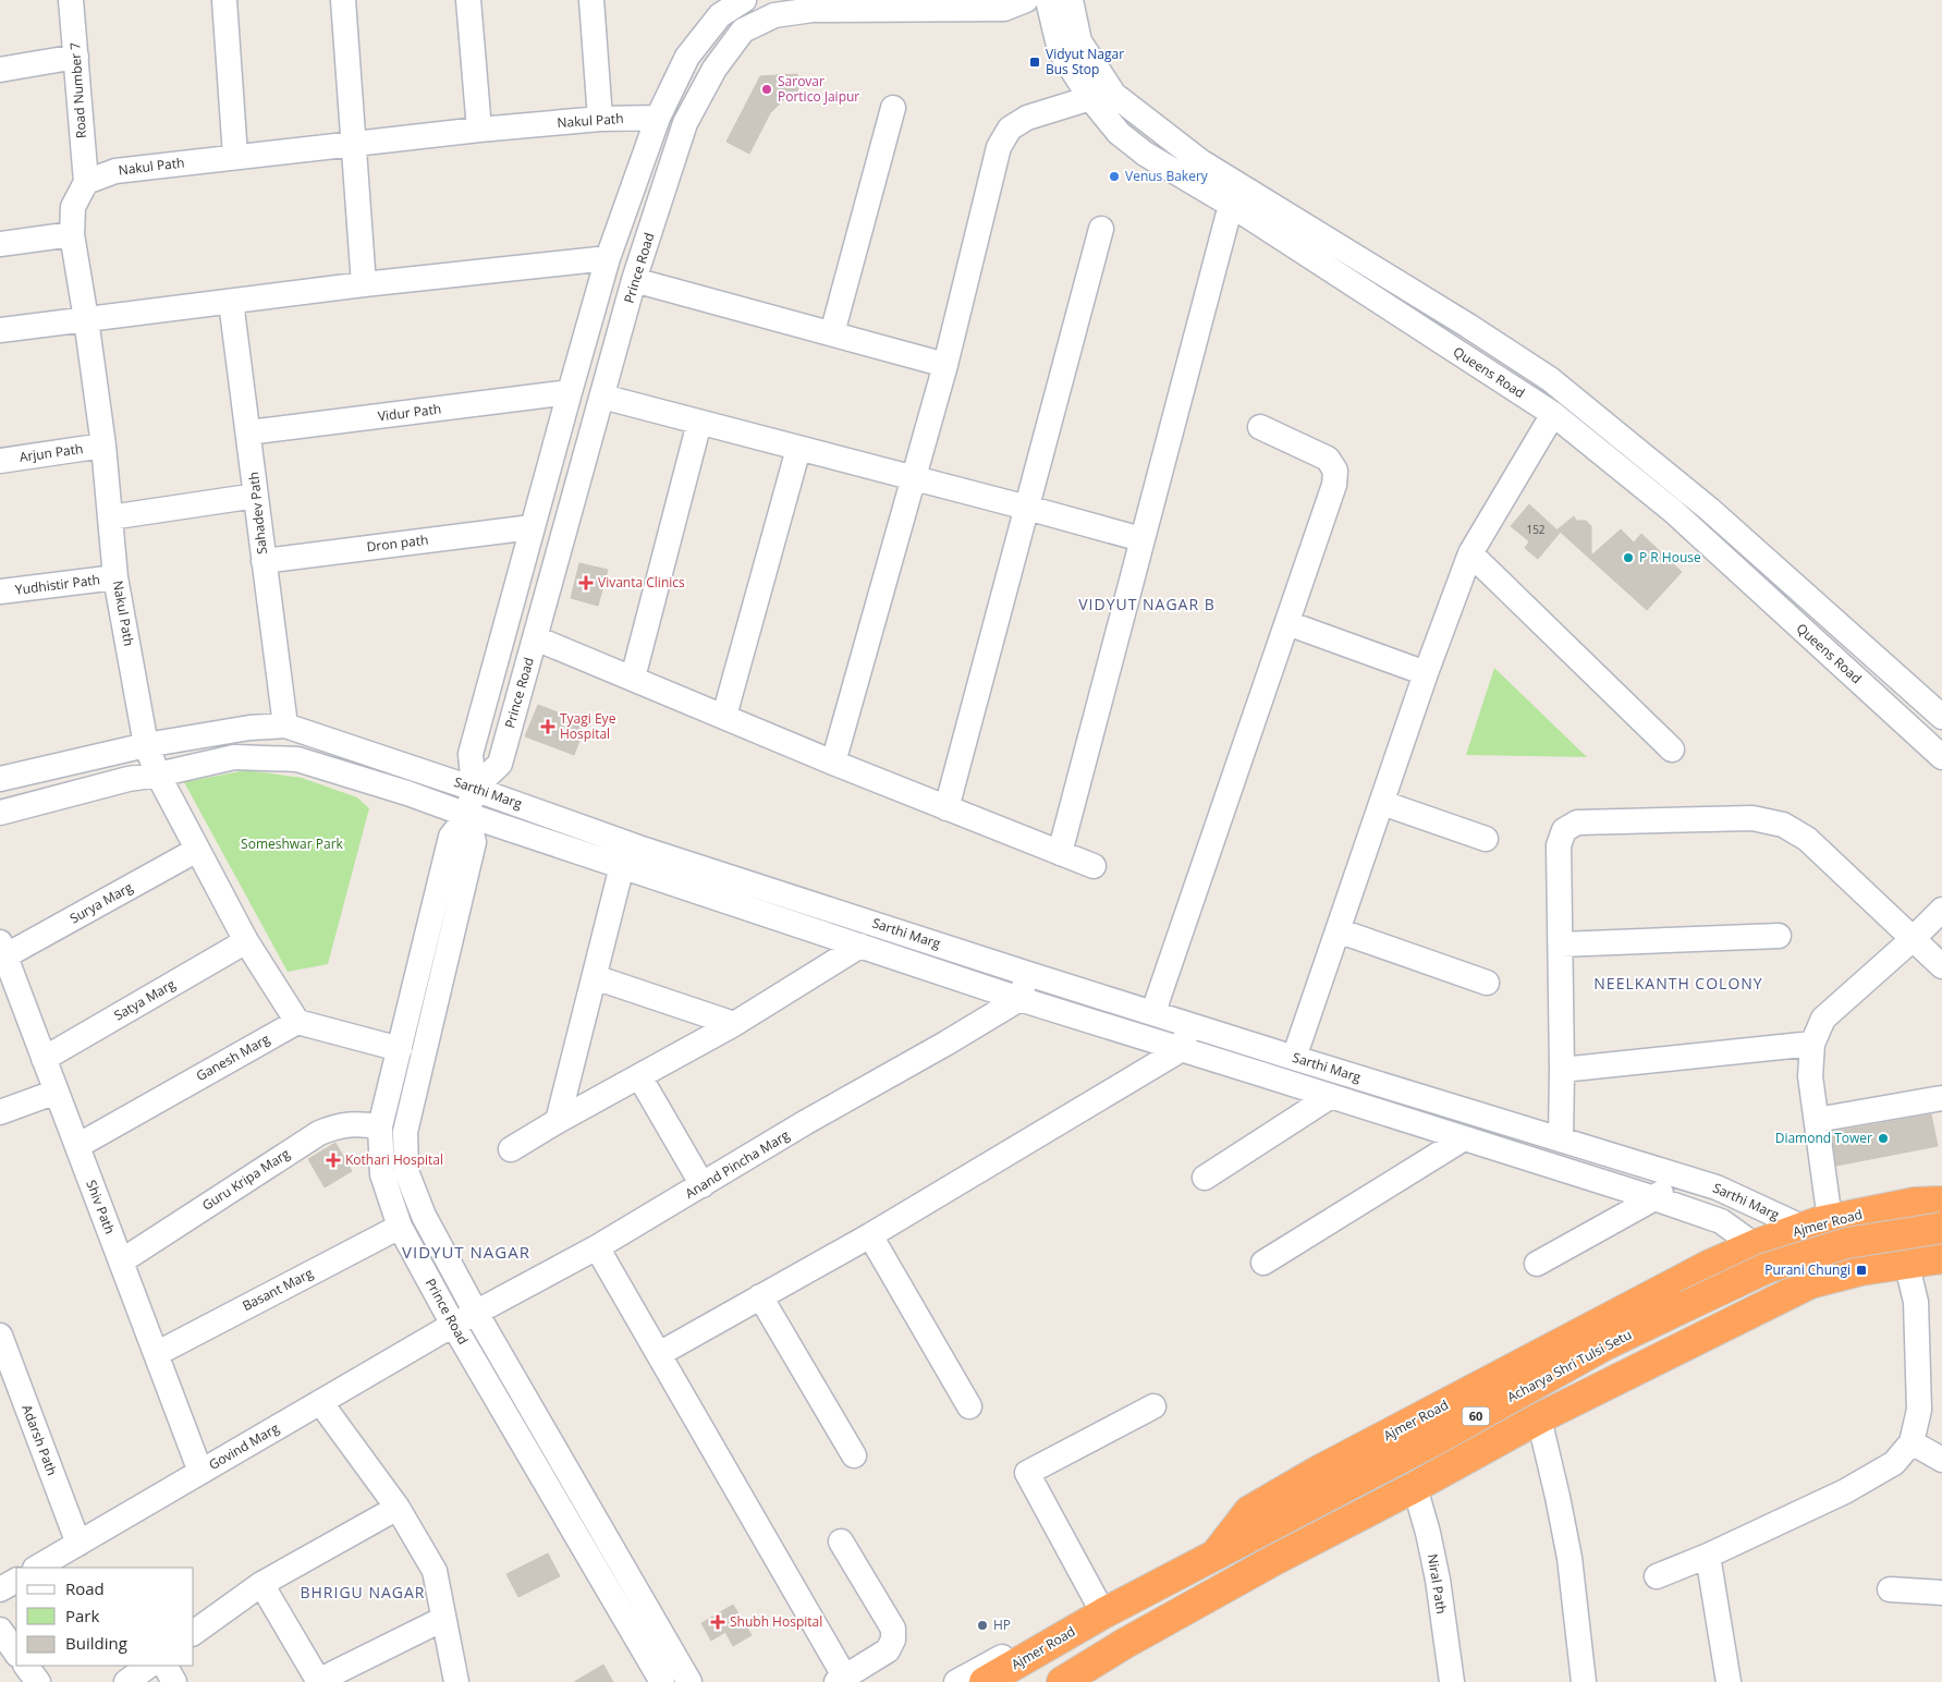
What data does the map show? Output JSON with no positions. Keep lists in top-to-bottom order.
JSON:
{
  "streets": {
    "highway": ["Ajmer Road", "Acharya Shri Tulsi Setu", "60"],
    "street": [
      "Road Number 7",
      "Nakul Path",
      "Prince Road",
      "Queens Road",
      "Vidur Path",
      "Arjun Path",
      "Sahadev Path",
      "Dron path",
      "Yudhistir Path",
      "Sarthi Marg",
      "Surya Marg",
      "Satya Marg",
      "Ganesh Marg",
      "Anand Pincha Marg",
      "Guru Kripa Marg",
      "Shiv Path",
      "Basant Marg",
      "Adarsh Path",
      "Govind Marg",
      "Niral Path"
    ]
  },
  "crossings": [
    ["Road Number 7", "Nakul Path"],
    ["Nakul Path", "Prince Road"],
    ["Nakul Path", "Arjun Path"],
    ["Nakul Path", "Yudhistir Path"],
    ["Nakul Path", "Sarthi Marg"],
    ["Nakul Path", "Surya Marg"],
    ["Nakul Path", "Satya Marg"],
    ["Nakul Path", "Ganesh Marg"],
    ["Prince Road", "Vidur Path"],
    ["Prince Road", "Dron path"],
    ["Prince Road", "Sarthi Marg"],
    ["Prince Road", "Anand Pincha Marg"],
    ["Prince Road", "Guru Kripa Marg"],
    ["Prince Road", "Basant Marg"],
    ["Prince Road", "Govind Marg"],
    ["Vidur Path", "Sahadev Path"],
    ["Sahadev Path", "Dron path"],
    ["Sahadev Path", "Sarthi Marg"],
    ["Sarthi Marg", "Ajmer Road"],
    ["Surya Marg", "Shiv Path"],
    ["Satya Marg", "Shiv Path"],
    ["Ganesh Marg", "Shiv Path"],
    ["Anand Pincha Marg", "Govind Marg"],
    ["Guru Kripa Marg", "Shiv Path"],
    ["Shiv Path", "Basant Marg"],
    ["Shiv Path", "Govind Marg"],
    ["Ajmer Road", "Acharya Shri Tulsi Setu"],
    ["Adarsh Path", "Govind Marg"]
  ],
  "districts": [
    "VIDYUT NAGAR B",
    "NEELKANTH COLONY",
    "VIDYUT NAGAR",
    "BHRIGU NAGAR"
  ],
  "parks": ["Someshwar Park"],
  "places": {
    "transit": ["Vidyut Nagar Bus Stop", "Purani Chungi"],
    "other": [
      "Sarovar Portico Jaipur",
      "Venus Bakery",
      "P R House",
      "Diamond Tower",
      "HP"
    ],
    "health": [
      "Vivanta Clinics",
      "Tyagi Eye Hospital",
      "Kothari Hospital",
      "Shubh Hospital"
    ]
  },
  "house_numbers": ["152"],
  "legend": ["Road", "Park", "Building"]
}
